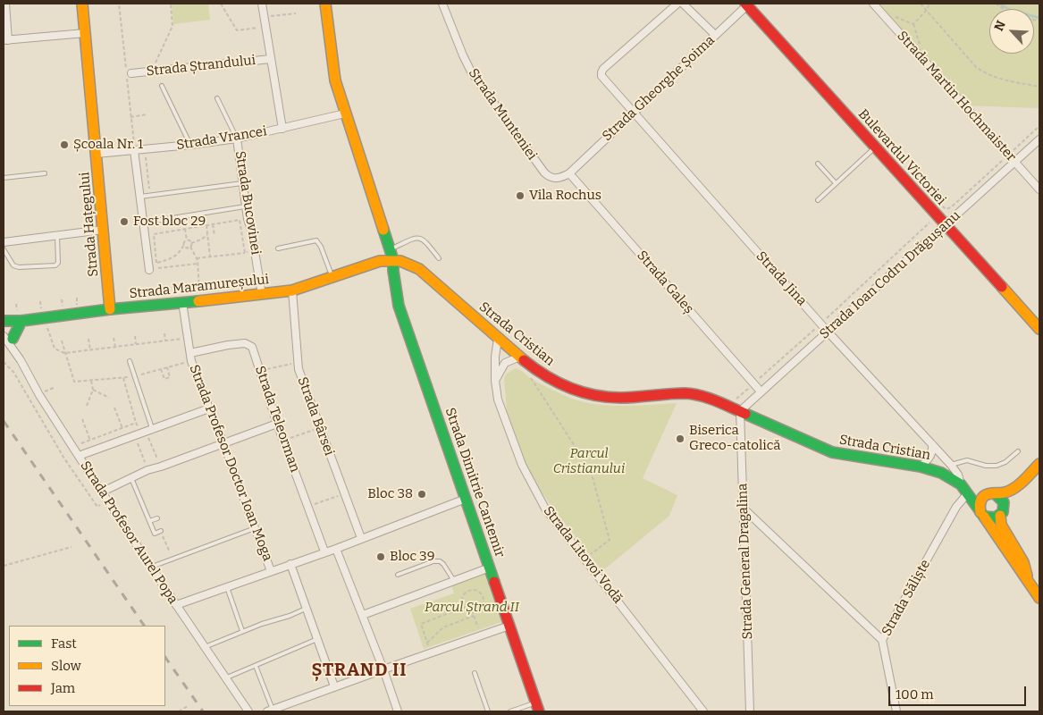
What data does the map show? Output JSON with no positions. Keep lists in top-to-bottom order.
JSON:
{
  "streets": {
    "main road": [
      "Bulevardul Victoriei",
      "Strada Hațegului",
      "Strada Maramureșului",
      "Strada Cristian",
      "Strada Dimitrie Cantemir"
    ],
    "street": [
      "Strada Ștrandului",
      "Strada Gheorghe Șoima",
      "Strada Martin Hochmaister",
      "Strada Munteniei",
      "Strada Vrancei",
      "Strada Bucovinei",
      "Strada Ioan Codru Drăgușanu",
      "Strada Jina",
      "Strada Galeș",
      "Strada Bârsei",
      "Strada Teleorman",
      "Strada Profesor Doctor Ioan Moga",
      "Strada Profesor Aurel Popa",
      "Strada Litovoi Vodă",
      "Strada General Dragalina",
      "Strada Săliște"
    ]
  },
  "crossings": [
    ["Strada Ștrandului", "Strada Vrancei"],
    ["Strada Gheorghe Șoima", "Strada Munteniei"],
    ["Strada Gheorghe Șoima", "Bulevardul Victoriei"],
    ["Strada Gheorghe Șoima", "Strada Jina"],
    ["Strada Gheorghe Șoima", "Strada Galeș"],
    ["Strada Martin Hochmaister", "Strada Ioan Codru Drăgușanu"],
    ["Strada Munteniei", "Strada Galeș"],
    ["Strada Vrancei", "Strada Bucovinei"],
    ["Strada Vrancei", "Strada Hațegului"],
    ["Bulevardul Victoriei", "Strada Ioan Codru Drăgușanu"],
    ["Strada Bucovinei", "Strada Maramureșului"],
    ["Strada Hațegului", "Strada Maramureșului"],
    ["Strada Ioan Codru Drăgușanu", "Strada Jina"],
    ["Strada Ioan Codru Drăgușanu", "Strada Galeș"],
    ["Strada Ioan Codru Drăgușanu", "Strada Cristian"],
    ["Strada Ioan Codru Drăgușanu", "Strada General Dragalina"],
    ["Strada Jina", "Strada Cristian"],
    ["Strada Jina", "Strada Săliște"],
    ["Strada Maramureșului", "Strada Cristian"],
    ["Strada Maramureșului", "Strada Bârsei"],
    ["Strada Maramureșului", "Strada Profesor Doctor Ioan Moga"],
    ["Strada Maramureșului", "Strada Dimitrie Cantemir"],
    ["Strada Maramureșului", "Strada Profesor Aurel Popa"],
    ["Strada Cristian", "Strada Dimitrie Cantemir"],
    ["Strada Cristian", "Strada Litovoi Vodă"],
    ["Strada Cristian", "Strada General Dragalina"],
    ["Strada Cristian", "Strada Săliște"],
    ["Strada Teleorman", "Strada Profesor Doctor Ioan Moga"]
  ],
  "districts": ["ȘTRAND II"],
  "parks": ["Parcul Cristianului", "Parcul Ștrand II"],
  "places": [
    "Școala Nr. 1",
    "Vila Rochus",
    "Fost bloc 29",
    "Biserica Greco-catolică",
    "Bloc 38",
    "Bloc 39"
  ],
  "legend": ["Fast", "Slow", "Jam"],
  "scale_bar": "100 m",
  "north": "top left"
}
